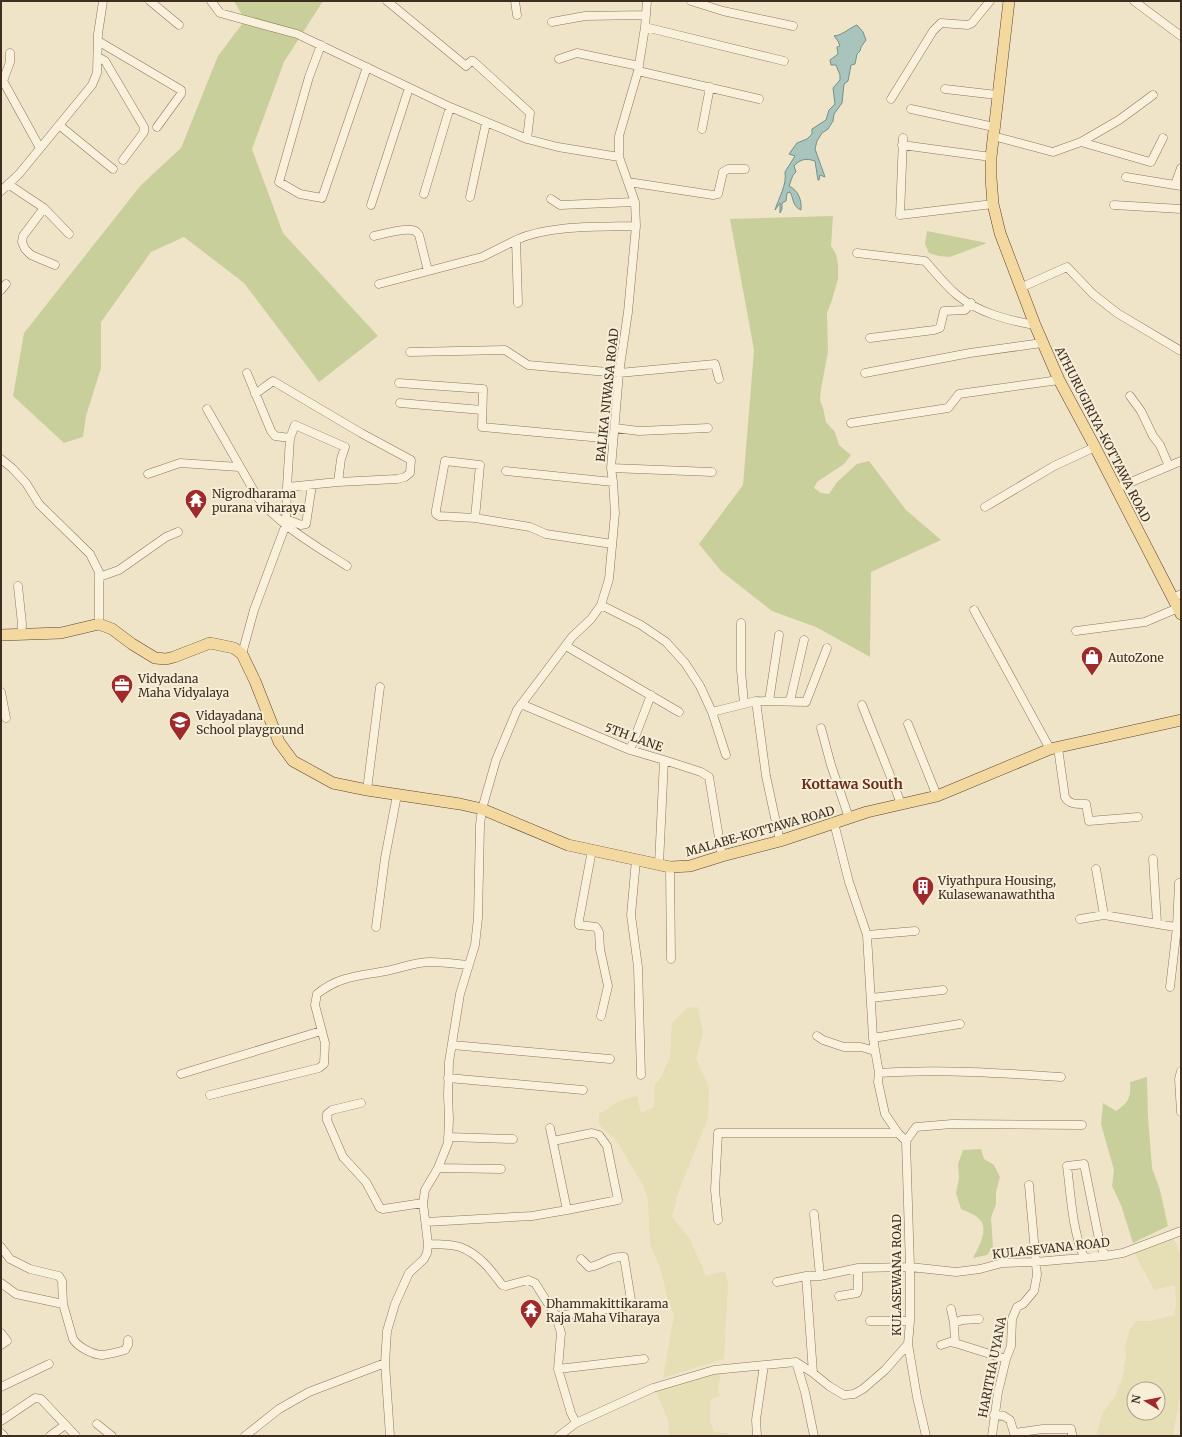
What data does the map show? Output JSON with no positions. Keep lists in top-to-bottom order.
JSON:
{
  "streets": {
    "main road": ["ATHURUGIRIYA-KOTTAWA ROAD", "MALABE-KOTTAWA ROAD"],
    "street": [
      "BALIKA NIWASA ROAD",
      "5TH LANE",
      "KULASEVANA ROAD",
      "KULASEWANA ROAD",
      "HARITHA UYANA"
    ]
  },
  "crossings": [
    ["BALIKA NIWASA ROAD", "5TH LANE"],
    ["BALIKA NIWASA ROAD", "MALABE-KOTTAWA ROAD"],
    ["5TH LANE", "MALABE-KOTTAWA ROAD"],
    ["KULASEVANA ROAD", "KULASEWANA ROAD"],
    ["KULASEVANA ROAD", "HARITHA UYANA"]
  ],
  "districts": ["Kottawa South"],
  "places": {
    "temple": ["Nigrodharama purana viharaya", "Dhammakittikarama Raja Maha Viharaya"],
    "shop": ["AutoZone"],
    "office": ["Vidyadana Maha Vidyalaya"],
    "school or university": ["Vidayadana School playground"],
    "building": ["Viyathpura Housing, Kulasewanawaththa"]
  },
  "north": "left"
}
